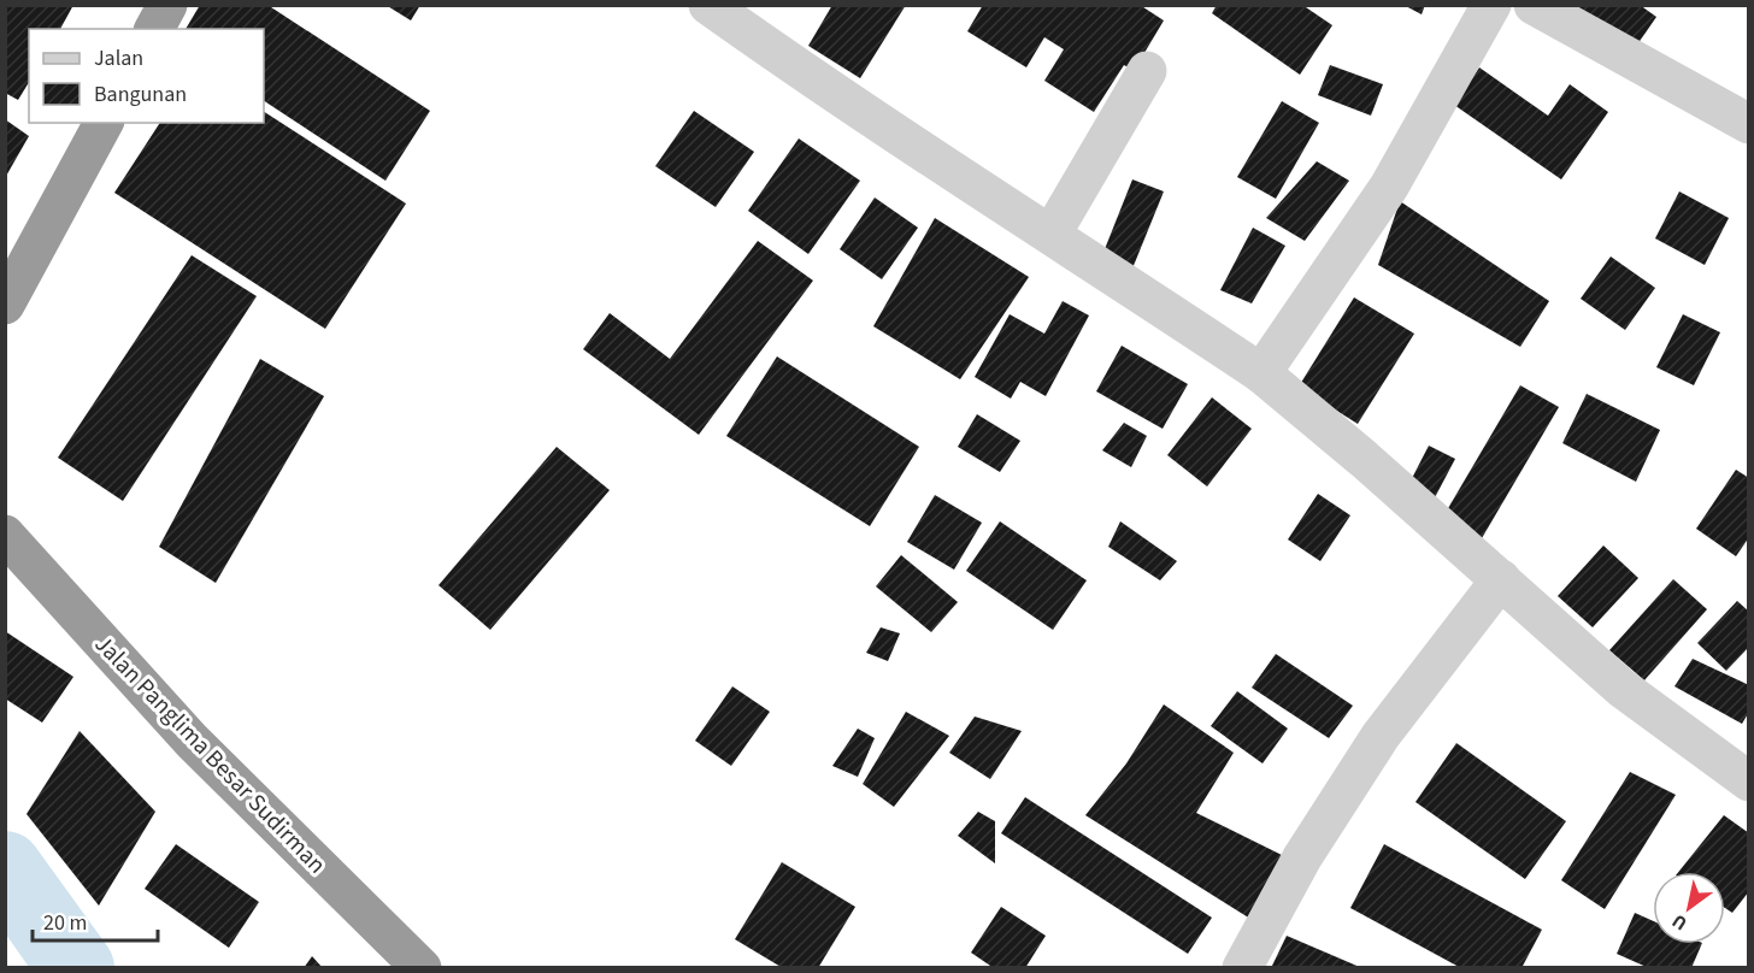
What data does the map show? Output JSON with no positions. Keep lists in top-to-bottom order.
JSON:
{
  "streets": {
    "highway": ["Jalan Panglima Besar Sudirman"]
  },
  "legend": ["Jalan", "Bangunan"],
  "scale_bar": "20 m",
  "north": "bottom left"
}
